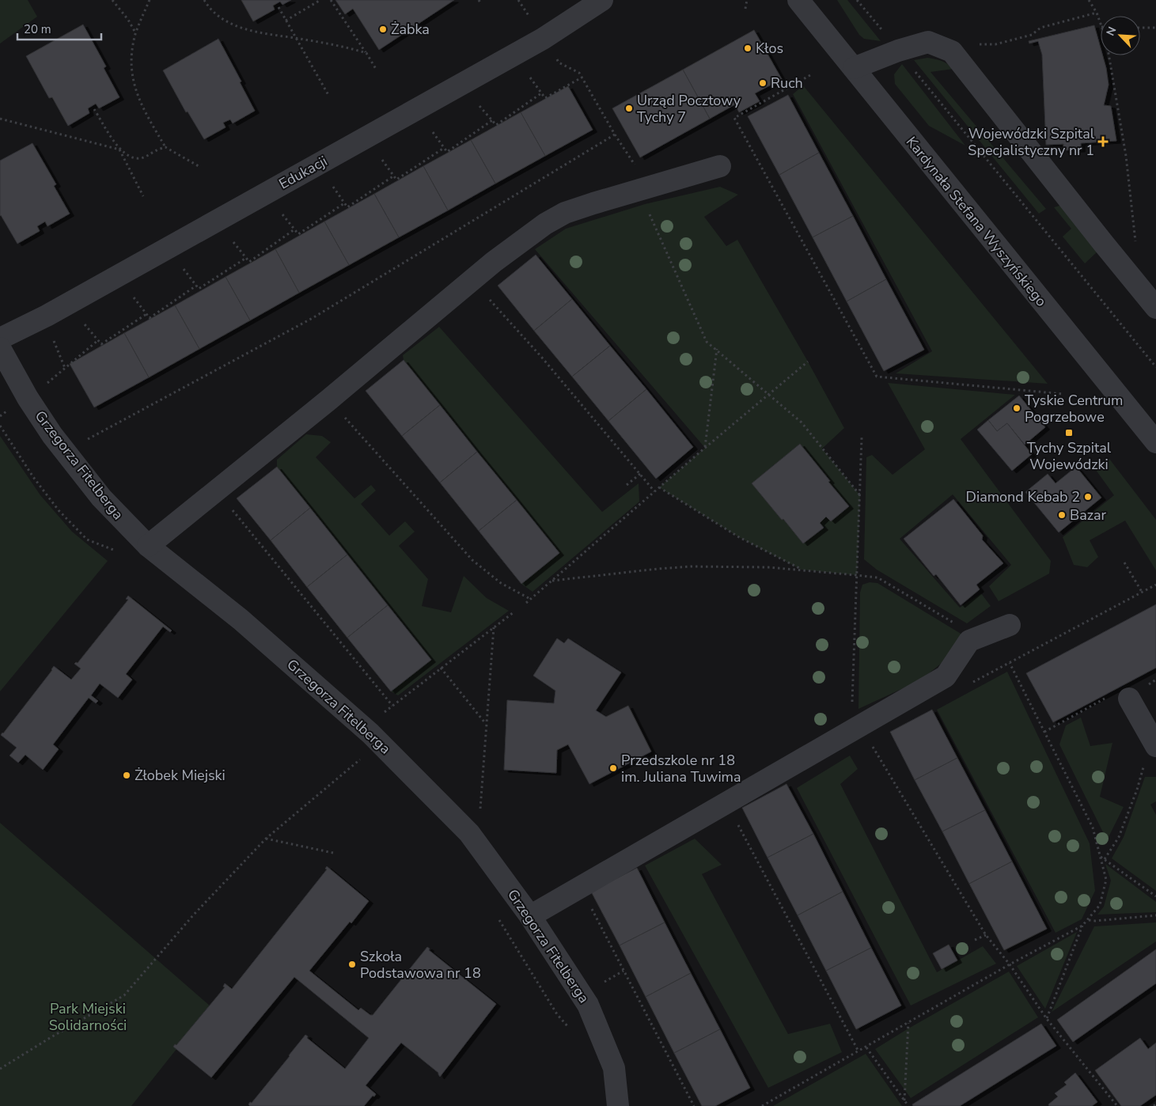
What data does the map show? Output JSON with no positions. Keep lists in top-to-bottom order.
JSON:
{
  "streets": {
    "street": ["Edukacji", "Kardynała Stefana Wyszyńskiego", "Grzegorza Fitelberga"]
  },
  "parks": ["Park Miejski Solidarności"],
  "places": {
    "other": [
      "Żabka",
      "Kłos",
      "Ruch",
      "Urząd Pocztowy Tychy 7",
      "Tyskie Centrum Pogrzebowe",
      "Diamond Kebab 2",
      "Bazar",
      "Przedszkole nr 18 im. Juliana Tuwima",
      "Żłobek Miejski",
      "Szkoła Podstawowa nr 18"
    ],
    "health": ["Wojewódzki Szpital Specjalistyczny nr 1"],
    "transit": ["Tychy Szpital Wojewódzki"]
  },
  "scale_bar": "20 m",
  "north": "top left"
}
